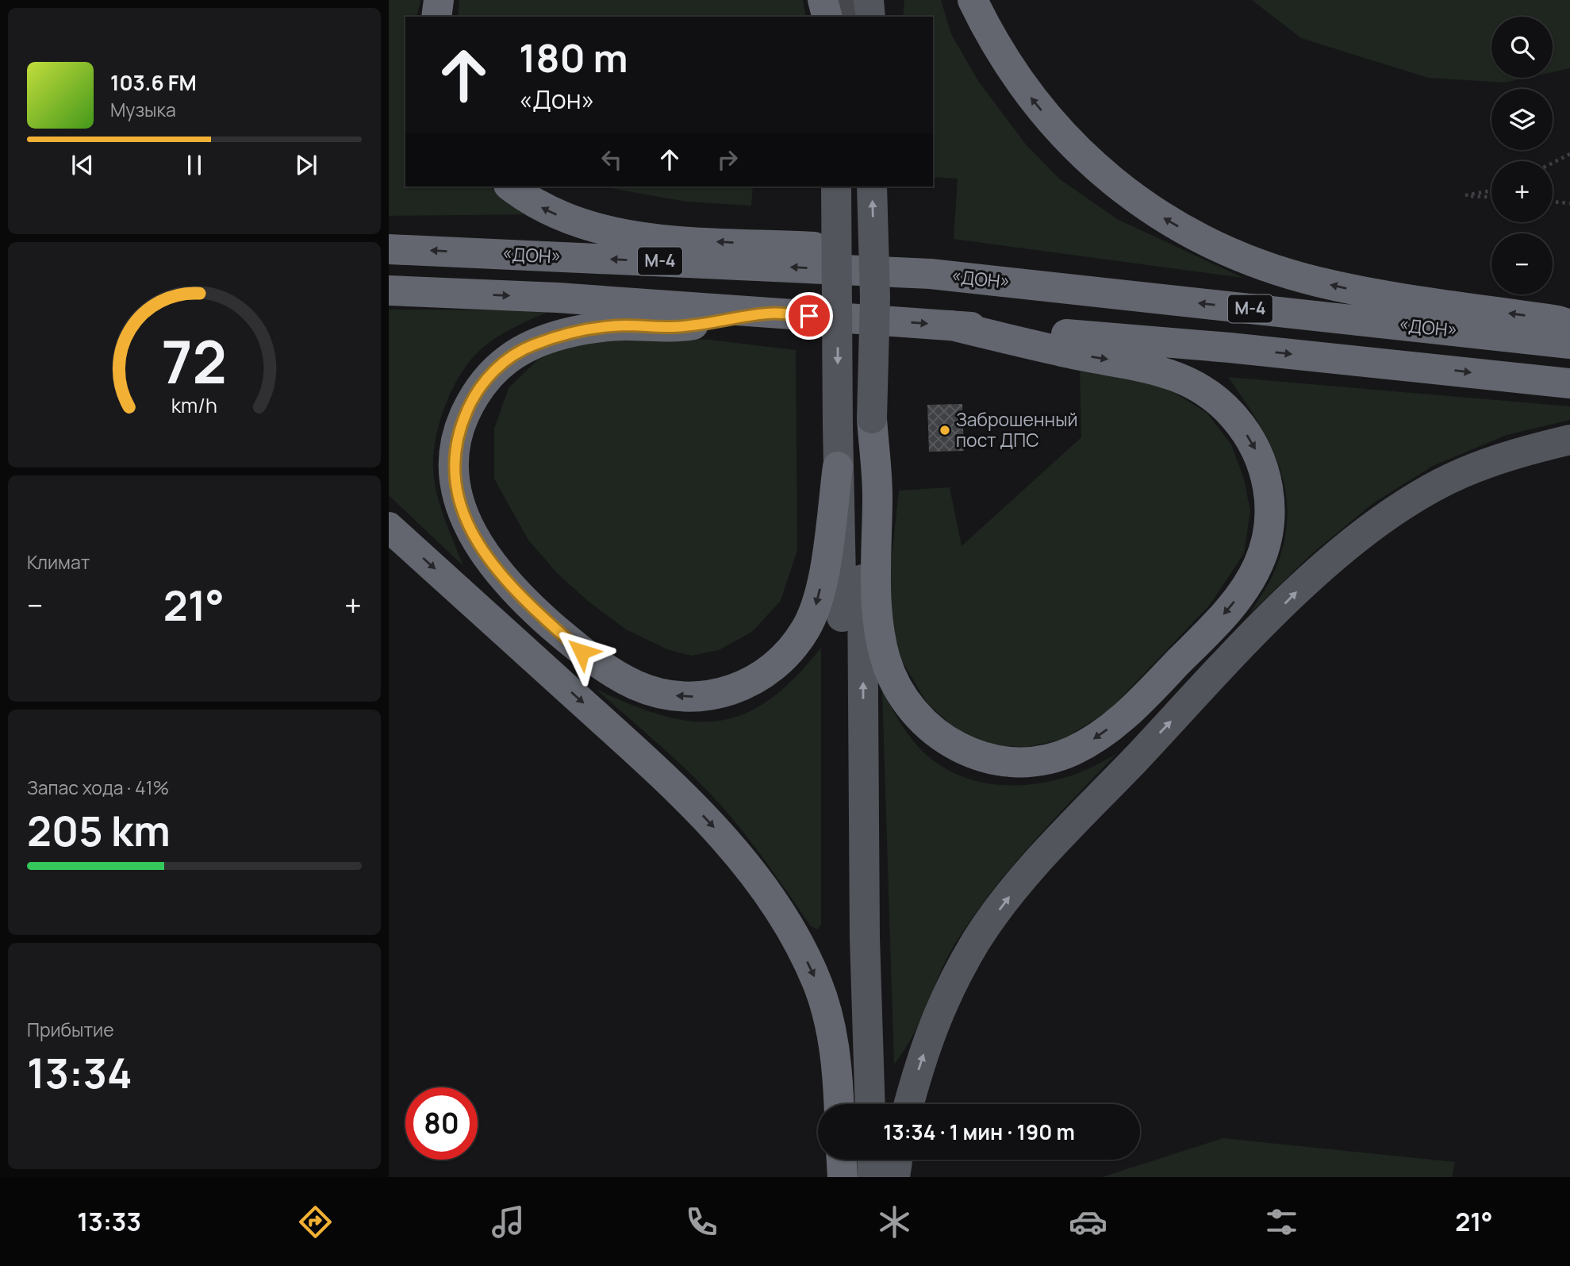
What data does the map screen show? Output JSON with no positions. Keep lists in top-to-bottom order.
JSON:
{
  "streets": {
    "highway": ["«ДОН»", "М-4"]
  },
  "places": ["Заброшенный пост ДПС"],
  "page": {
    "map_buttons": ["+", "−"],
    "turn": ["180 m", "«Дон»"],
    "song": ["103.6 FM", "Музыка"],
    "tile": [
      "Климат",
      ["Запас хода · 41%", "205 km"],
      ["Прибытие", "13:34"]
    ],
    "heat": ["−", "21°", "+"],
    "limit": "80",
    "trip": "13:34 · 1 мин · 190 m",
    "tabs": ["13:33", "21°"],
    "gauge": ["72", "km/h"]
  }
}
